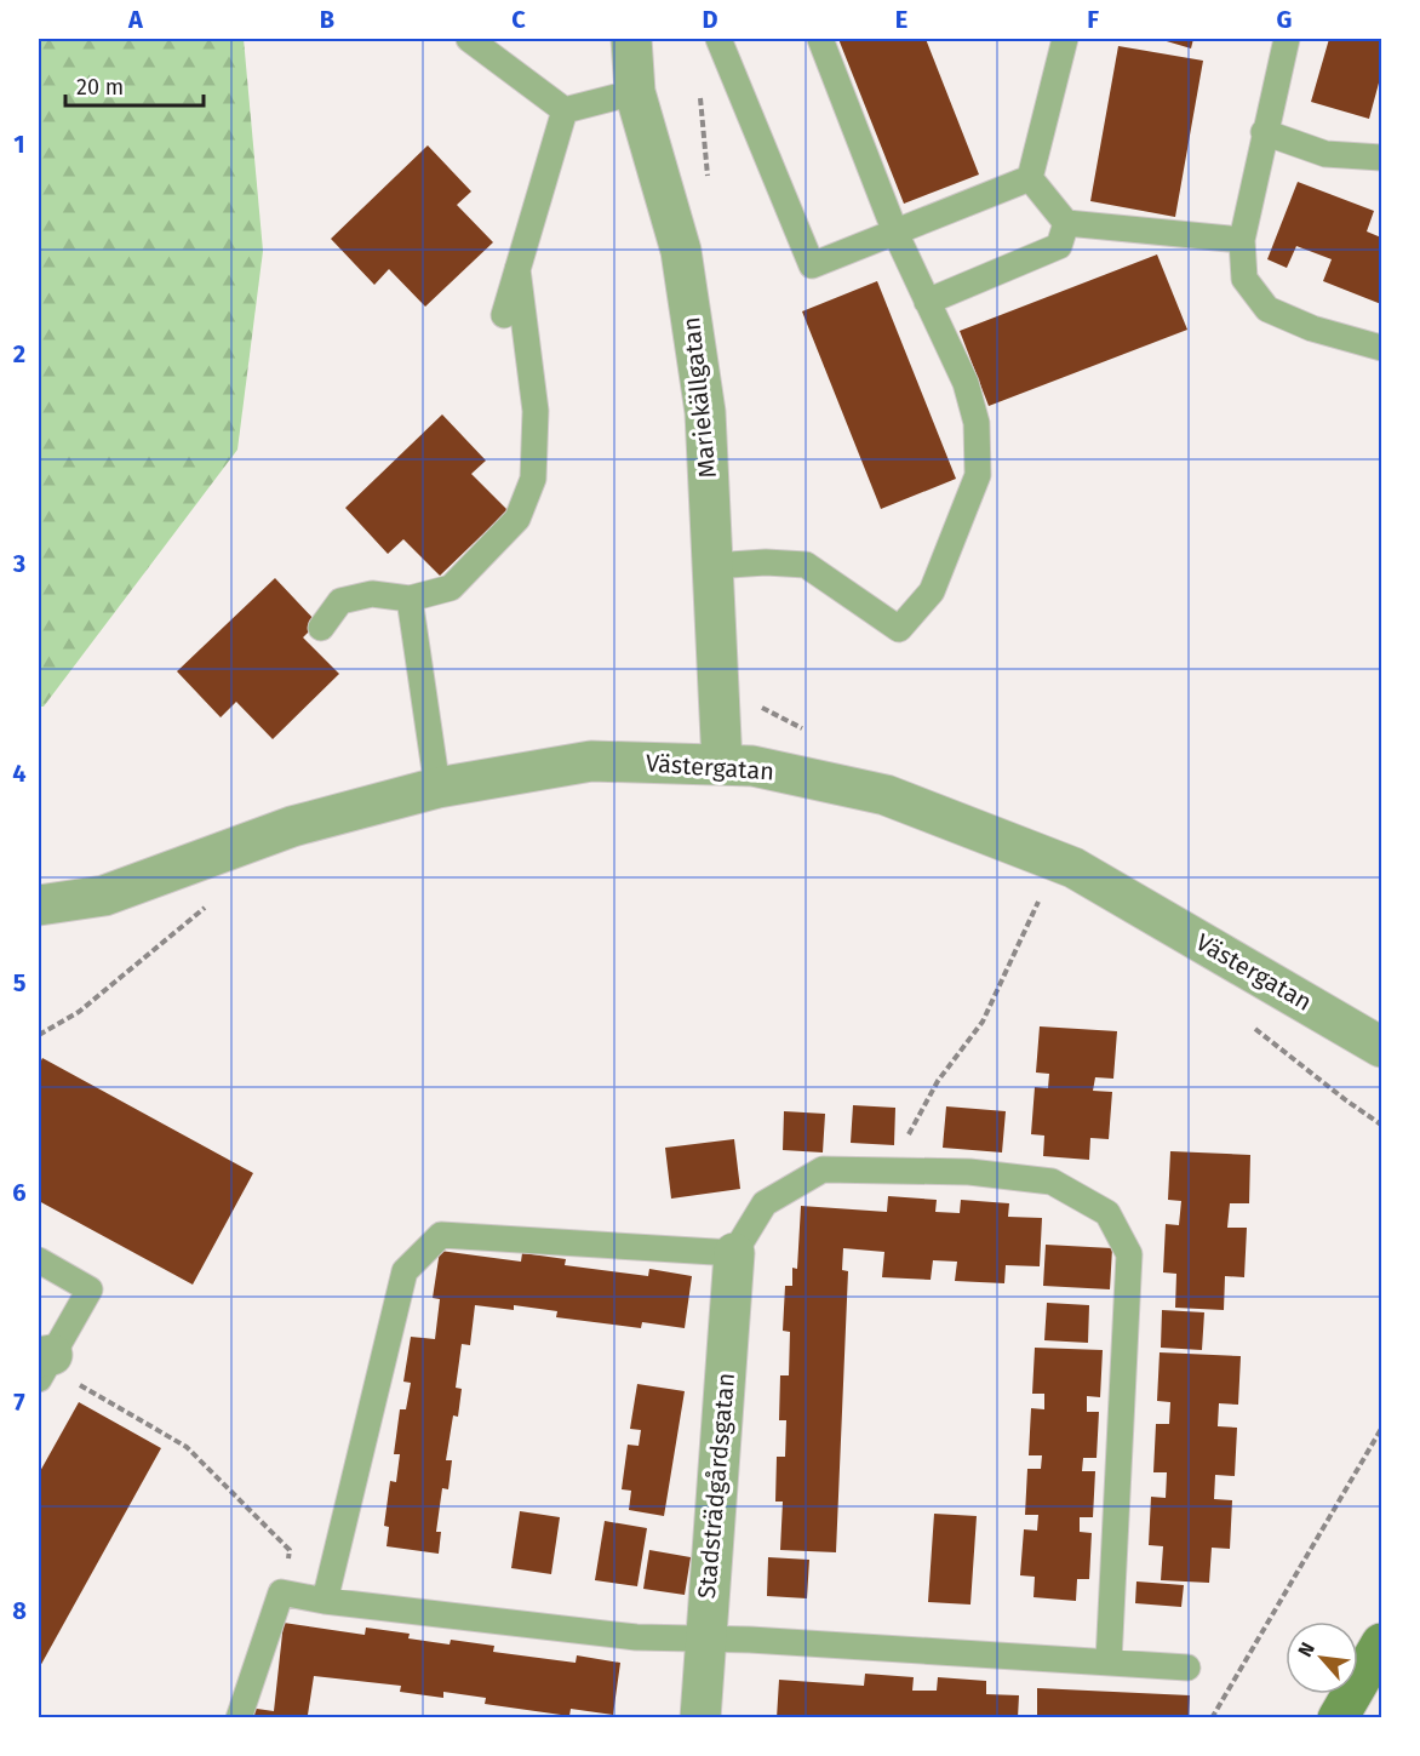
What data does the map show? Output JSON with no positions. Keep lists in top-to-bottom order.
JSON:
{
  "streets": {
    "street": ["Mariekällgatan", "Västergatan", "Stadsträdgårdsgatan"]
  },
  "crossings": [
    ["Mariekällgatan", "Västergatan"]
  ],
  "scale_bar": "20 m",
  "north": "top left",
  "grid": {
    "columns": [
      "A",
      "B",
      "C",
      "D",
      "E",
      "F",
      "G"
    ],
    "rows": [
      "1",
      "2",
      "3",
      "4",
      "5",
      "6",
      "7",
      "8"
    ]
  }
}
